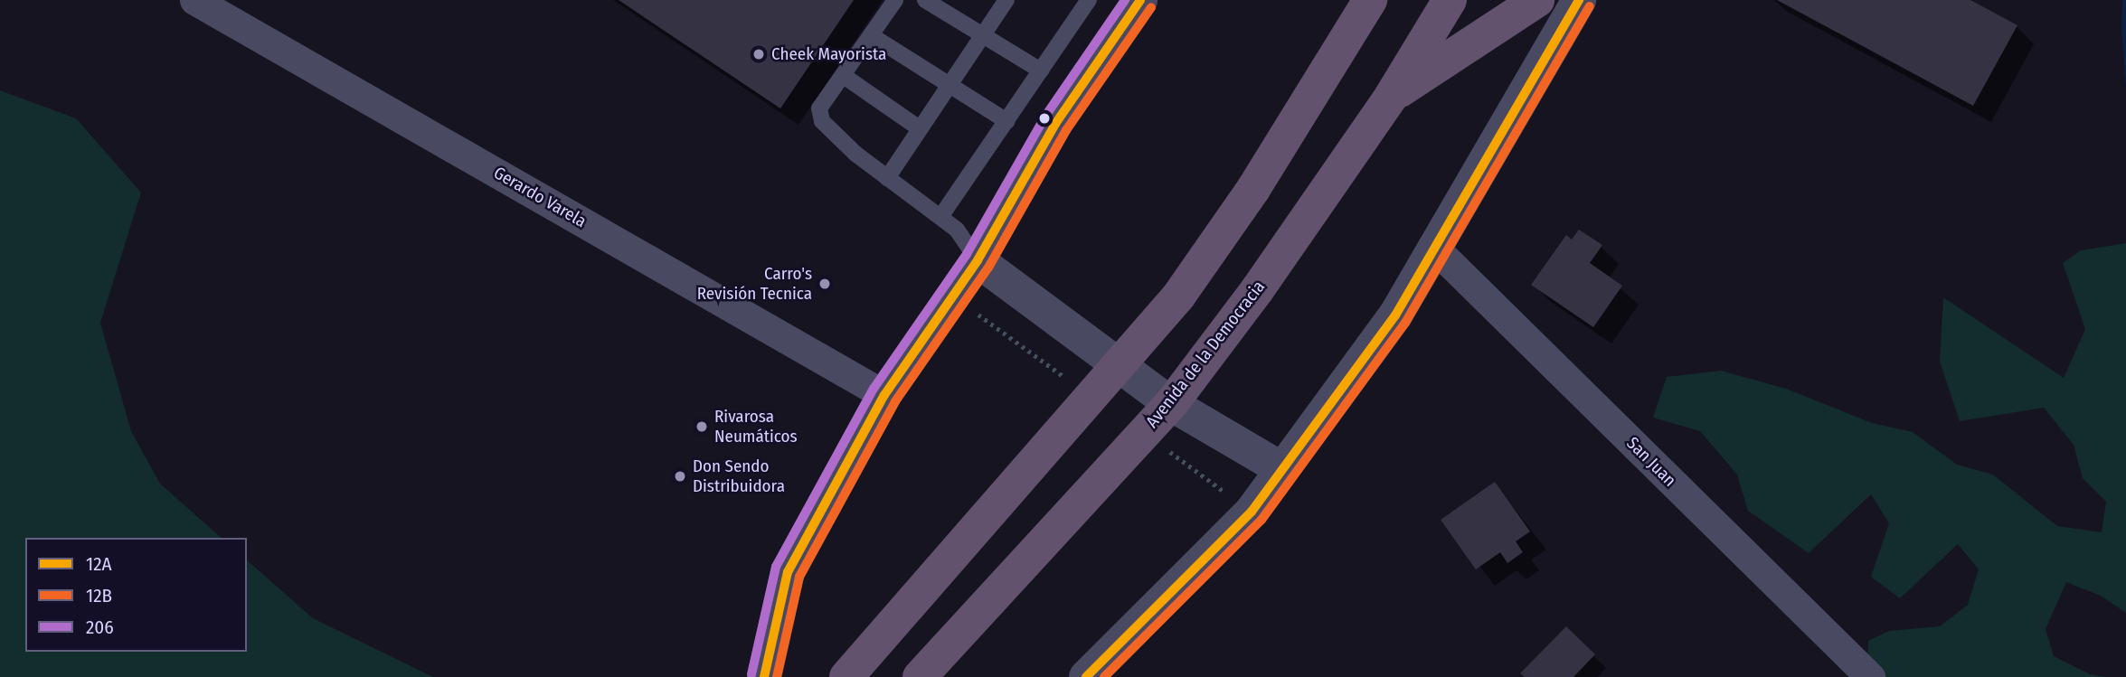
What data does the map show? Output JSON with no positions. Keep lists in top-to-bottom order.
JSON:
{
  "streets": {
    "highway": ["Avenida de la Democracia"],
    "street": ["Gerardo Varela", "San Juan"]
  },
  "places": [
    "Cheek Mayorista",
    "Carro's Revisión Tecnica",
    "Rivarosa Neumáticos",
    "Don Sendo Distribuidora"
  ],
  "lines": ["transit line 12A", "transit line 206", "transit line 12B"],
  "legend": ["12A", "12B", "206"]
}
